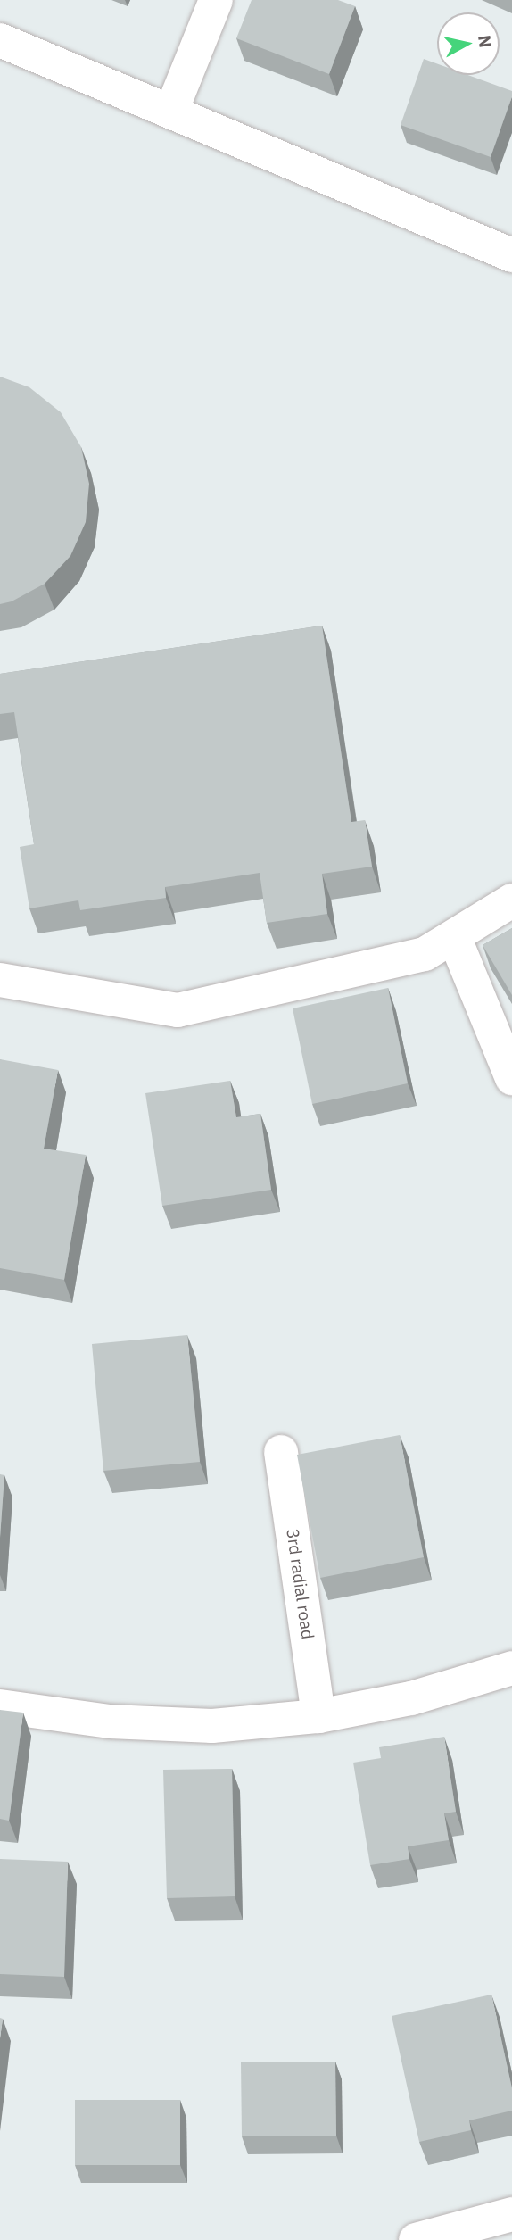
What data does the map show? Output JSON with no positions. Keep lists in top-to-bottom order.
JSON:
{
  "streets": {
    "street": ["3rd radial road"]
  },
  "north": "right"
}
